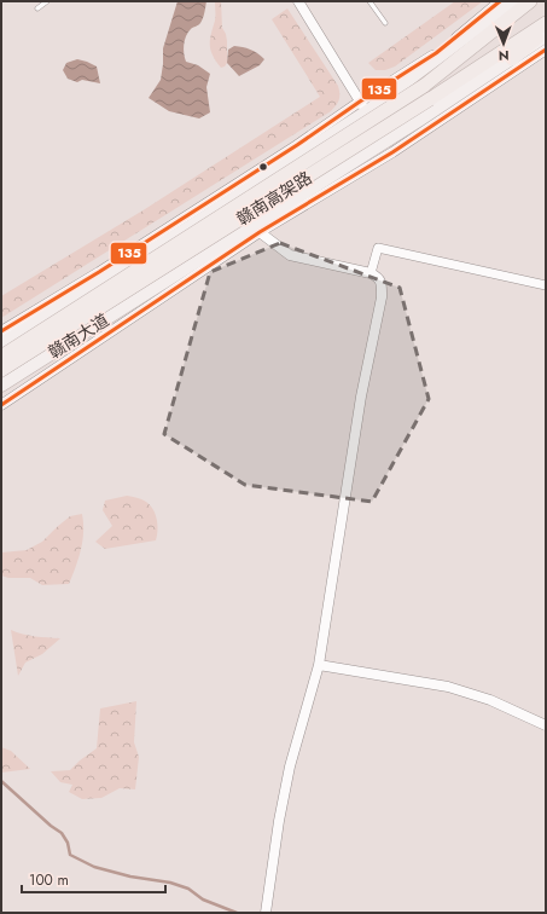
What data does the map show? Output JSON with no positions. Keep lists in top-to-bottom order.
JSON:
{
  "streets": {
    "highway": ["赣南高架路"],
    "main road": ["赣南大道"]
  },
  "lines": ["transit line 135"],
  "scale_bar": "100 m",
  "north": "bottom"
}
